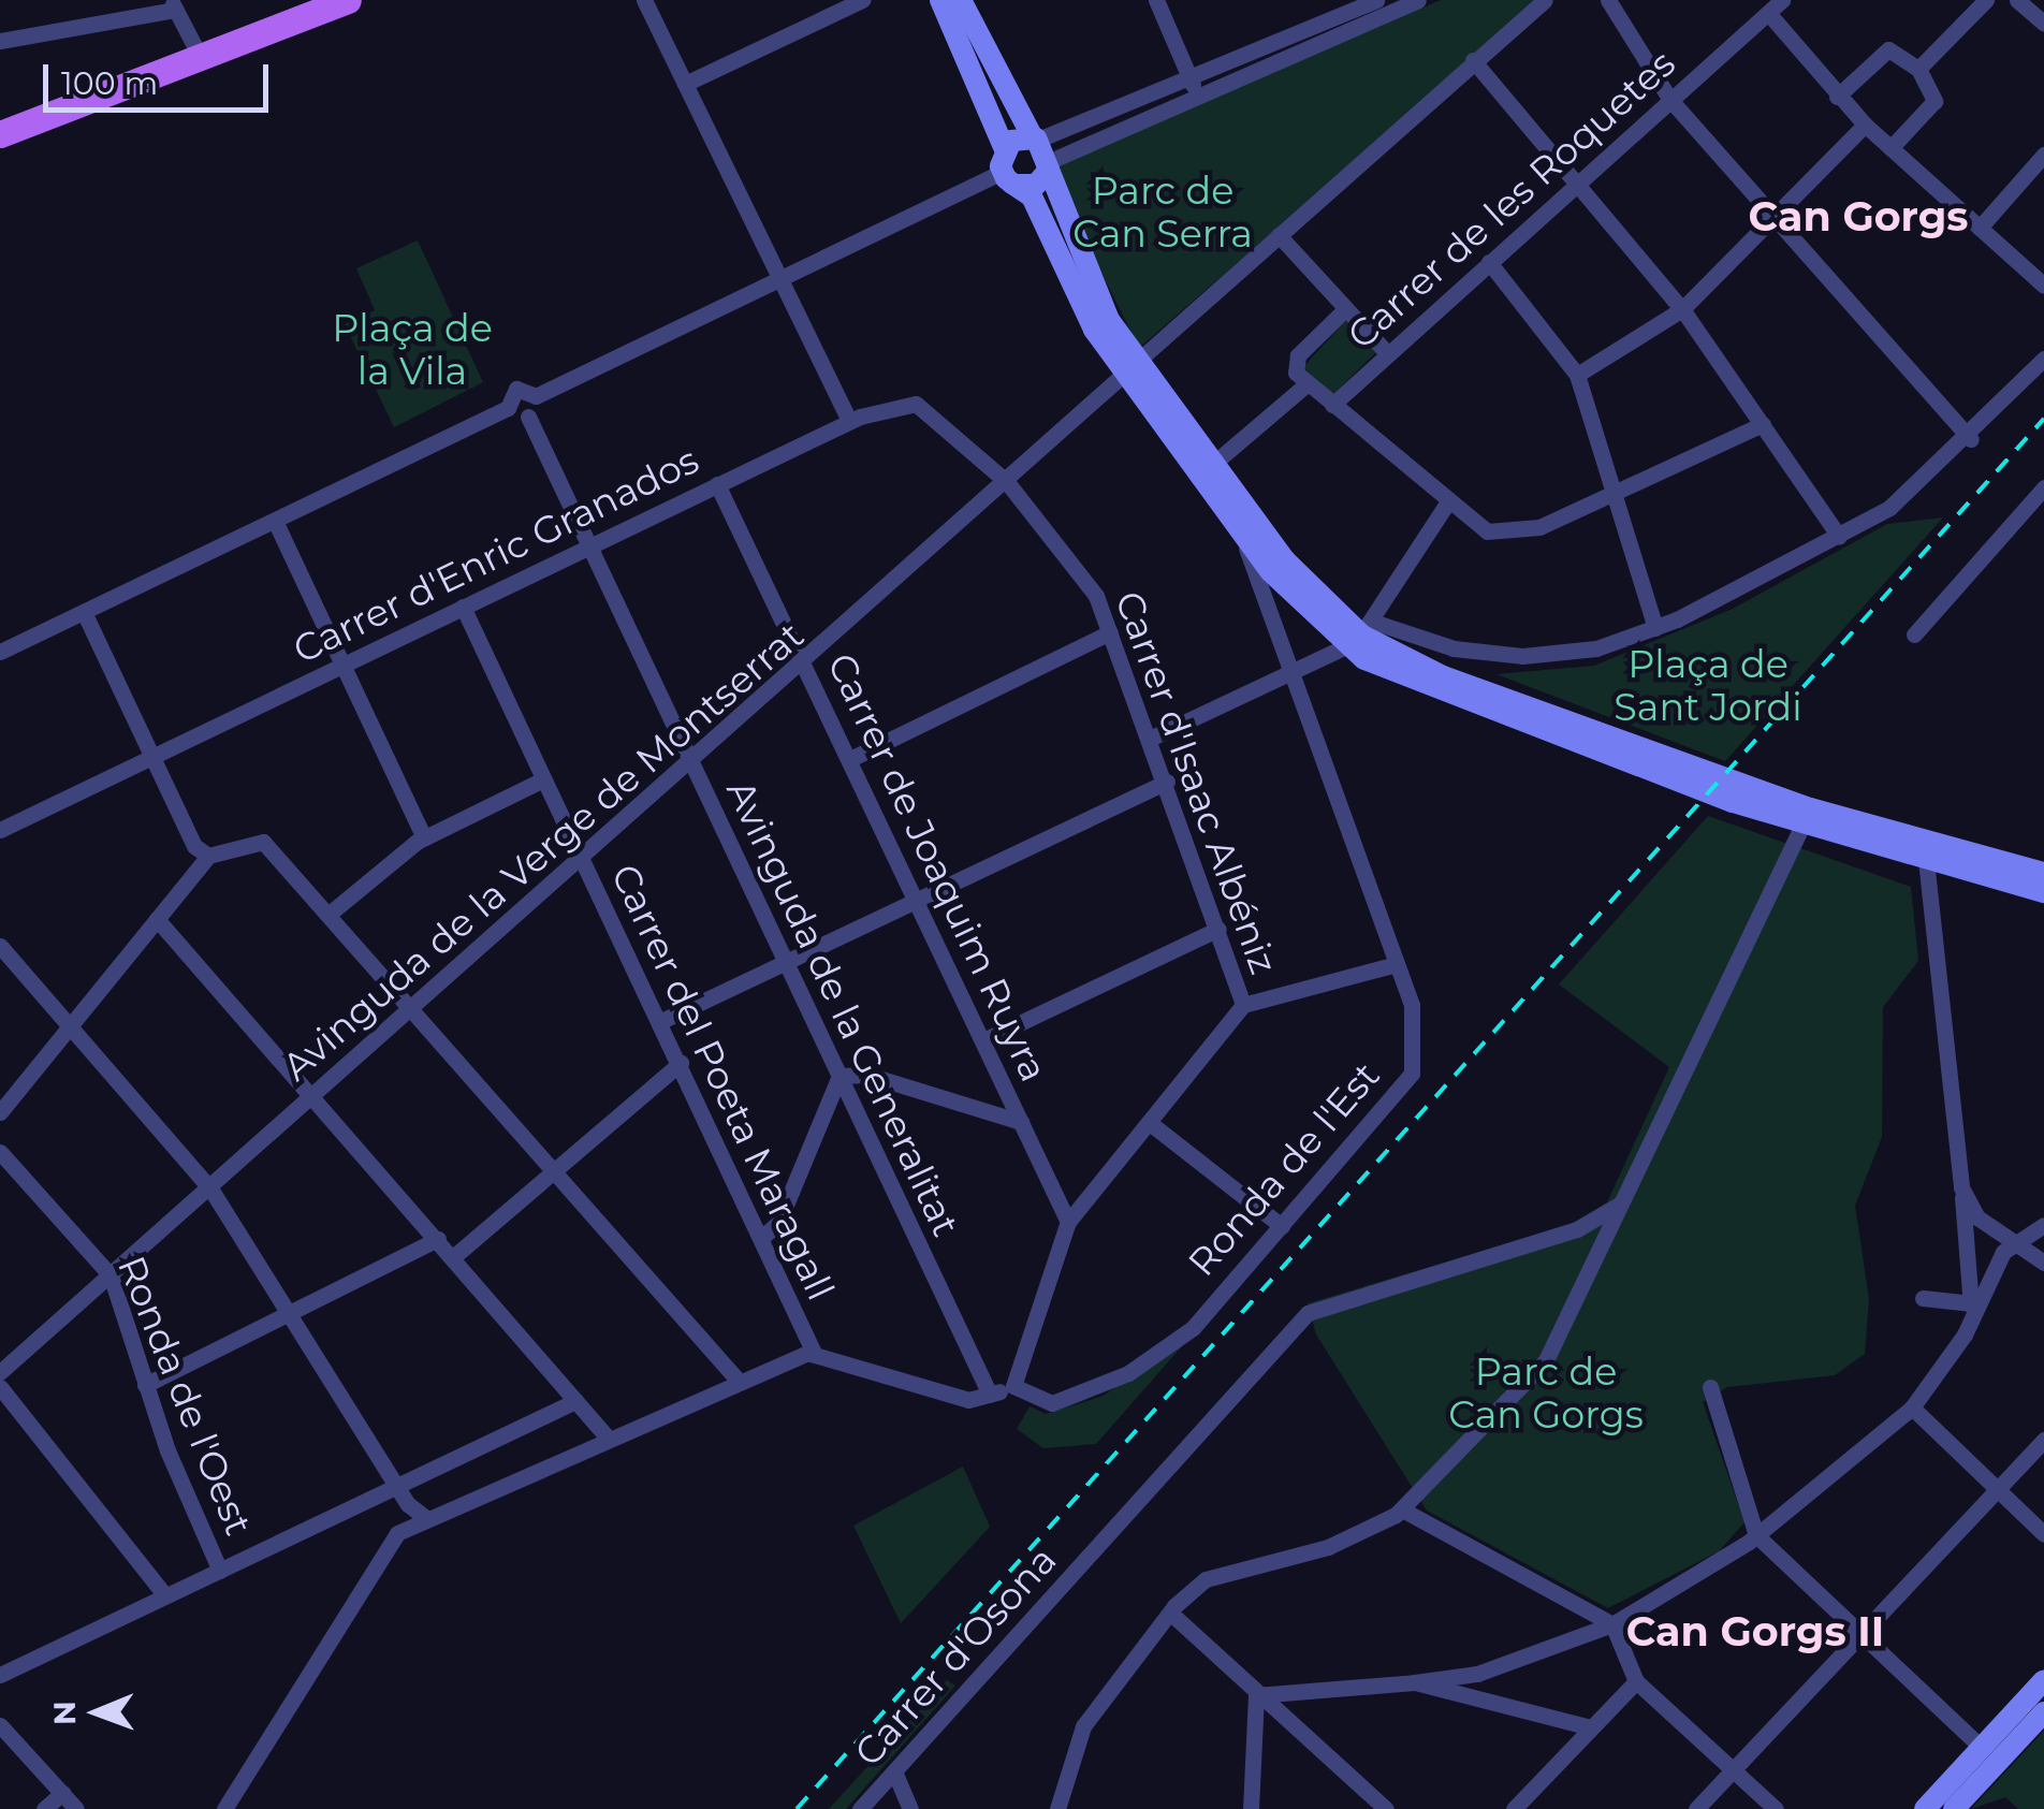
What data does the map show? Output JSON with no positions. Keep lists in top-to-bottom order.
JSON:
{
  "streets": {
    "street": [
      "Carrer de les Roquetes",
      "Carrer d'Enric Granados",
      "Carrer d'Isaac Albéniz",
      "Avinguda de la Verge de Montserrat",
      "Carrer de Joaquim Ruyra",
      "Avinguda de la Generalitat",
      "Carrer del Poeta Maragall",
      "Ronda de l'Est",
      "Ronda de l'Oest",
      "Carrer d'Osona"
    ]
  },
  "crossings": [
    ["Carrer d'Enric Granados", "Carrer d'Isaac Albéniz"],
    ["Carrer d'Enric Granados", "Avinguda de la Verge de Montserrat"],
    ["Carrer d'Enric Granados", "Carrer de Joaquim Ruyra"],
    ["Carrer d'Enric Granados", "Avinguda de la Generalitat"],
    ["Carrer d'Enric Granados", "Carrer del Poeta Maragall"],
    ["Carrer d'Isaac Albéniz", "Avinguda de la Verge de Montserrat"],
    ["Avinguda de la Verge de Montserrat", "Carrer de Joaquim Ruyra"],
    ["Avinguda de la Verge de Montserrat", "Avinguda de la Generalitat"],
    ["Avinguda de la Verge de Montserrat", "Carrer del Poeta Maragall"],
    ["Avinguda de la Verge de Montserrat", "Ronda de l'Est"],
    ["Avinguda de la Verge de Montserrat", "Ronda de l'Oest"]
  ],
  "districts": ["Can Gorgs", "Can Gorgs II"],
  "parks": [
    "Parc de Can Serra",
    "Plaça de la Vila",
    "Plaça de Sant Jordi",
    "Parc de Can Gorgs"
  ],
  "scale_bar": "100 m",
  "north": "left"
}
